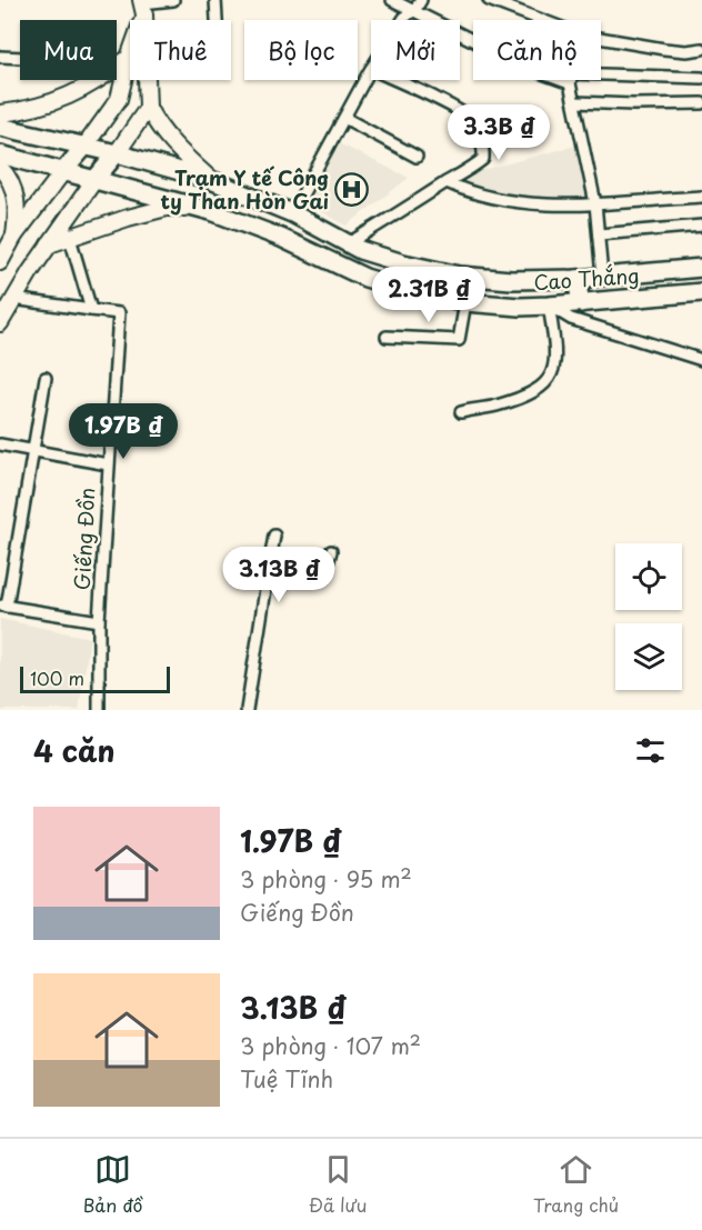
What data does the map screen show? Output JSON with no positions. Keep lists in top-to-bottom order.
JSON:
{
  "streets": {
    "main road": ["Cao Thắng"],
    "street": ["Giếng Đồn"]
  },
  "places": {
    "hospital": ["Trạm Y tế Công ty Than Hòn Gai"]
  },
  "scale_bar": "100 m",
  "page": {
    "chip": [
      "Mua",
      "Thuê",
      "Bộ lọc",
      "Mới",
      "Căn hộ"
    ],
    "price": [
      "3.3B ₫",
      "2.31B ₫",
      "1.97B ₫",
      "3.13B ₫"
    ],
    "scale": "100 m",
    "heading": "4 căn",
    "list": [
      {
        "name": "1.97B ₫",
        "note": "3 phòng · 95 m² · Giếng Đồn"
      },
      {
        "name": "3.13B ₫",
        "note": "3 phòng · 107 m² · Tuệ Tĩnh"
      }
    ],
    "tabs": ["Bản đồ", "Đã lưu", "Trang chủ"]
  }
}
